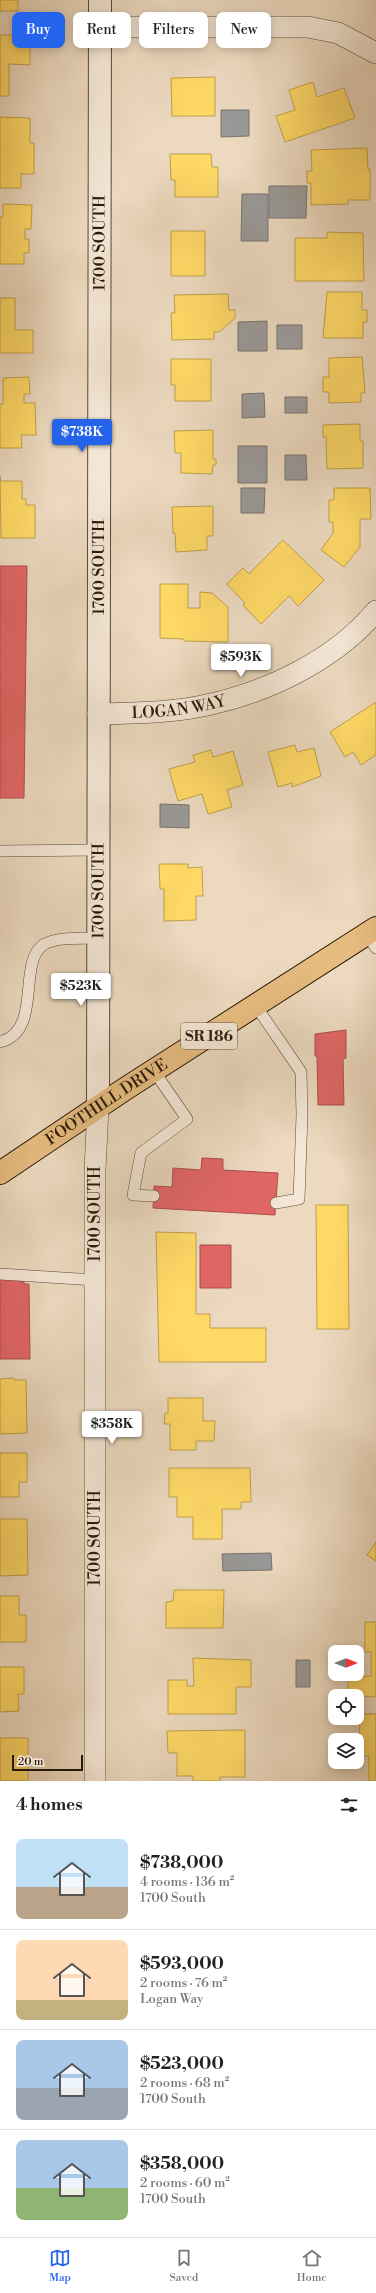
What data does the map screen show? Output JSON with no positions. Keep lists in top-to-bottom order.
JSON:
{
  "streets": {
    "main road": ["SR 186", "FOOTHILL DRIVE"],
    "street": ["1700 SOUTH", "LOGAN WAY"]
  },
  "crossings": [
    ["1700 SOUTH", "LOGAN WAY"],
    ["1700 SOUTH", "FOOTHILL DRIVE"]
  ],
  "scale_bar": "20 m",
  "north": "right",
  "page": {
    "chip": [
      "Buy",
      "Rent",
      "Filters",
      "New"
    ],
    "price": [
      "$738K",
      "$593K",
      "$523K",
      "$358K"
    ],
    "scale": "20 m",
    "heading": "4 homes",
    "list": [
      {
        "name": "$738,000",
        "note": "4 rooms · 136 m² · 1700 South"
      },
      {
        "name": "$593,000",
        "note": "2 rooms · 76 m² · Logan Way"
      },
      {
        "name": "$523,000",
        "note": "2 rooms · 68 m² · 1700 South"
      },
      {
        "name": "$358,000",
        "note": "2 rooms · 60 m² · 1700 South"
      }
    ],
    "tabs": ["Map", "Saved", "Home"]
  }
}
